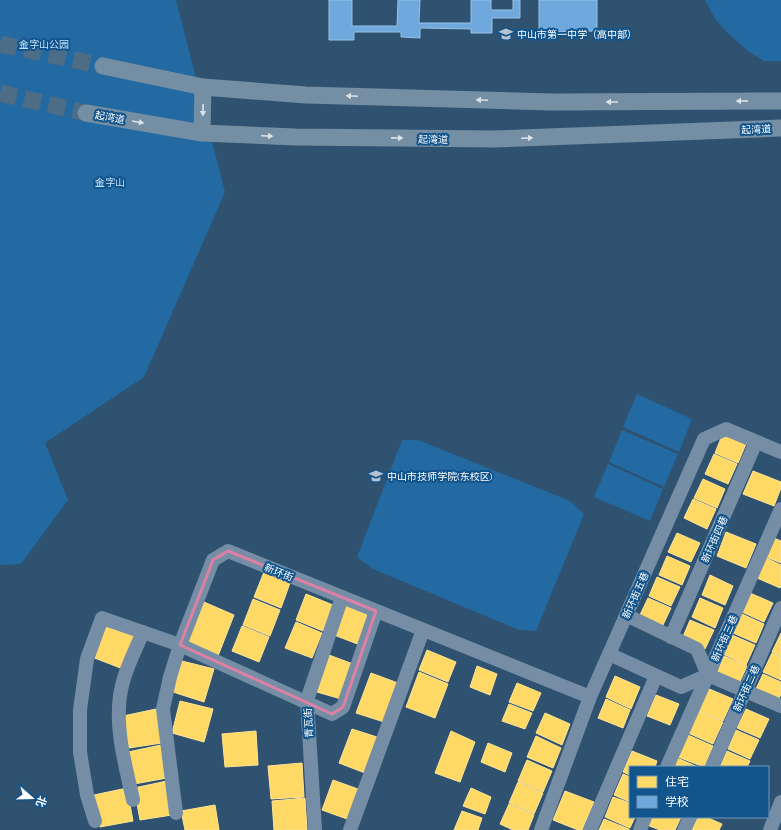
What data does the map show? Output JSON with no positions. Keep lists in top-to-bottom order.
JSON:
{
  "streets": {
    "main road": ["起湾道"],
    "street": [
      "新环街四巷",
      "新环街",
      "新环街五巷",
      "新环街三巷",
      "新环街二巷",
      "青瓦街"
    ]
  },
  "crossings": [
    ["新环街四巷", "新环街五巷"],
    ["新环街", "新环街五巷"],
    ["新环街", "青瓦街"]
  ],
  "parks": ["金字山公园", "金字山"],
  "places": {
    "school or university": ["中山市第一中学（高中部）", "中山市技师学院(东校区)"]
  },
  "legend": ["住宅", "学校"],
  "north": "right"
}
